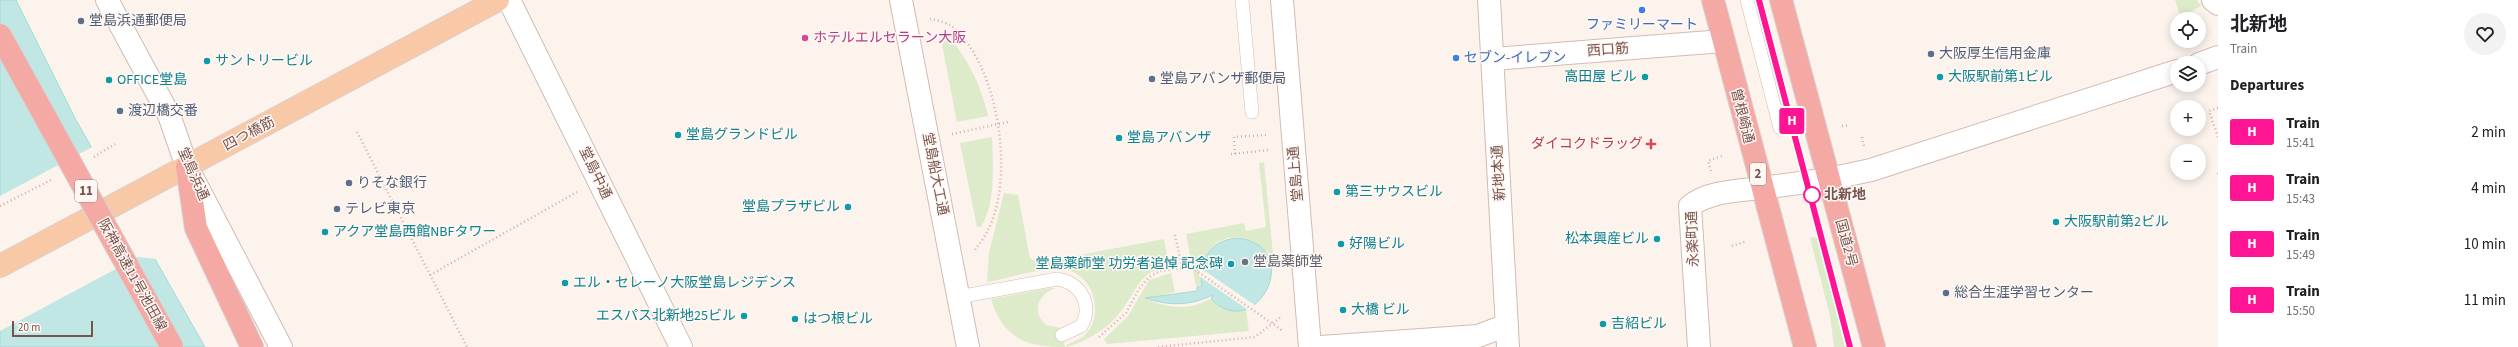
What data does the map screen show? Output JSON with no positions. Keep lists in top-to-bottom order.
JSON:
{
  "streets": {
    "highway": [
      "曽根崎通",
      "2",
      "11",
      "国道2号",
      "阪神高速11号池田線"
    ],
    "main road": ["四つ橋筋"],
    "street": [
      "西口筋",
      "堂島中通",
      "新地本通",
      "堂島浜通",
      "堂島船大工通",
      "堂島上通",
      "永楽町通"
    ]
  },
  "crossings": [
    ["西口筋", "曽根崎通"],
    ["西口筋", "新地本通"],
    ["曽根崎通", "永楽町通"],
    ["四つ橋筋", "堂島浜通"]
  ],
  "places": {
    "other": [
      "ファミリーマート",
      "堂島浜通郵便局",
      "ホテルエルセラーン大阪",
      "大阪厚生信用金庫",
      "セブン-イレブン",
      "サントリービル",
      "高田屋 ビル",
      "大阪駅前第1ビル",
      "堂島アバンザ郵便局",
      "OFFICE堂島",
      "渡辺橋交番",
      "堂島グランドビル",
      "堂島アバンザ",
      "りそな銀行",
      "第三サウスビル",
      "北新地",
      "堂島プラザビル",
      "テレビ東京",
      "大阪駅前第2ビル",
      "アクア堂島西館NBFタワー",
      "松本興産ビル",
      "好陽ビル",
      "堂島薬師堂",
      "堂島薬師堂 功労者追悼 記念碑",
      "エル・セレーノ大阪堂島レジデンス",
      "総合生涯学習センター",
      "大橋 ビル",
      "エスパス北新地25ビル",
      "はつ根ビル",
      "吉紹ビル"
    ],
    "health": ["ダイコクドラッグ"]
  },
  "scale_bar": "20 m",
  "page": {
    "on_map": "H",
    "heading": [
      ["北新地", "Train"],
      "Departures"
    ],
    "map_buttons": ["+", "−"],
    "list": [
      {
        "mark": "H",
        "name": "Train",
        "note": "15:41",
        "value": "2 min"
      },
      {
        "mark": "H",
        "name": "Train",
        "note": "15:43",
        "value": "4 min"
      },
      {
        "mark": "H",
        "name": "Train",
        "note": "15:49",
        "value": "10 min"
      },
      {
        "mark": "H",
        "name": "Train",
        "note": "15:50",
        "value": "11 min"
      }
    ],
    "scale": "20 m"
  }
}
